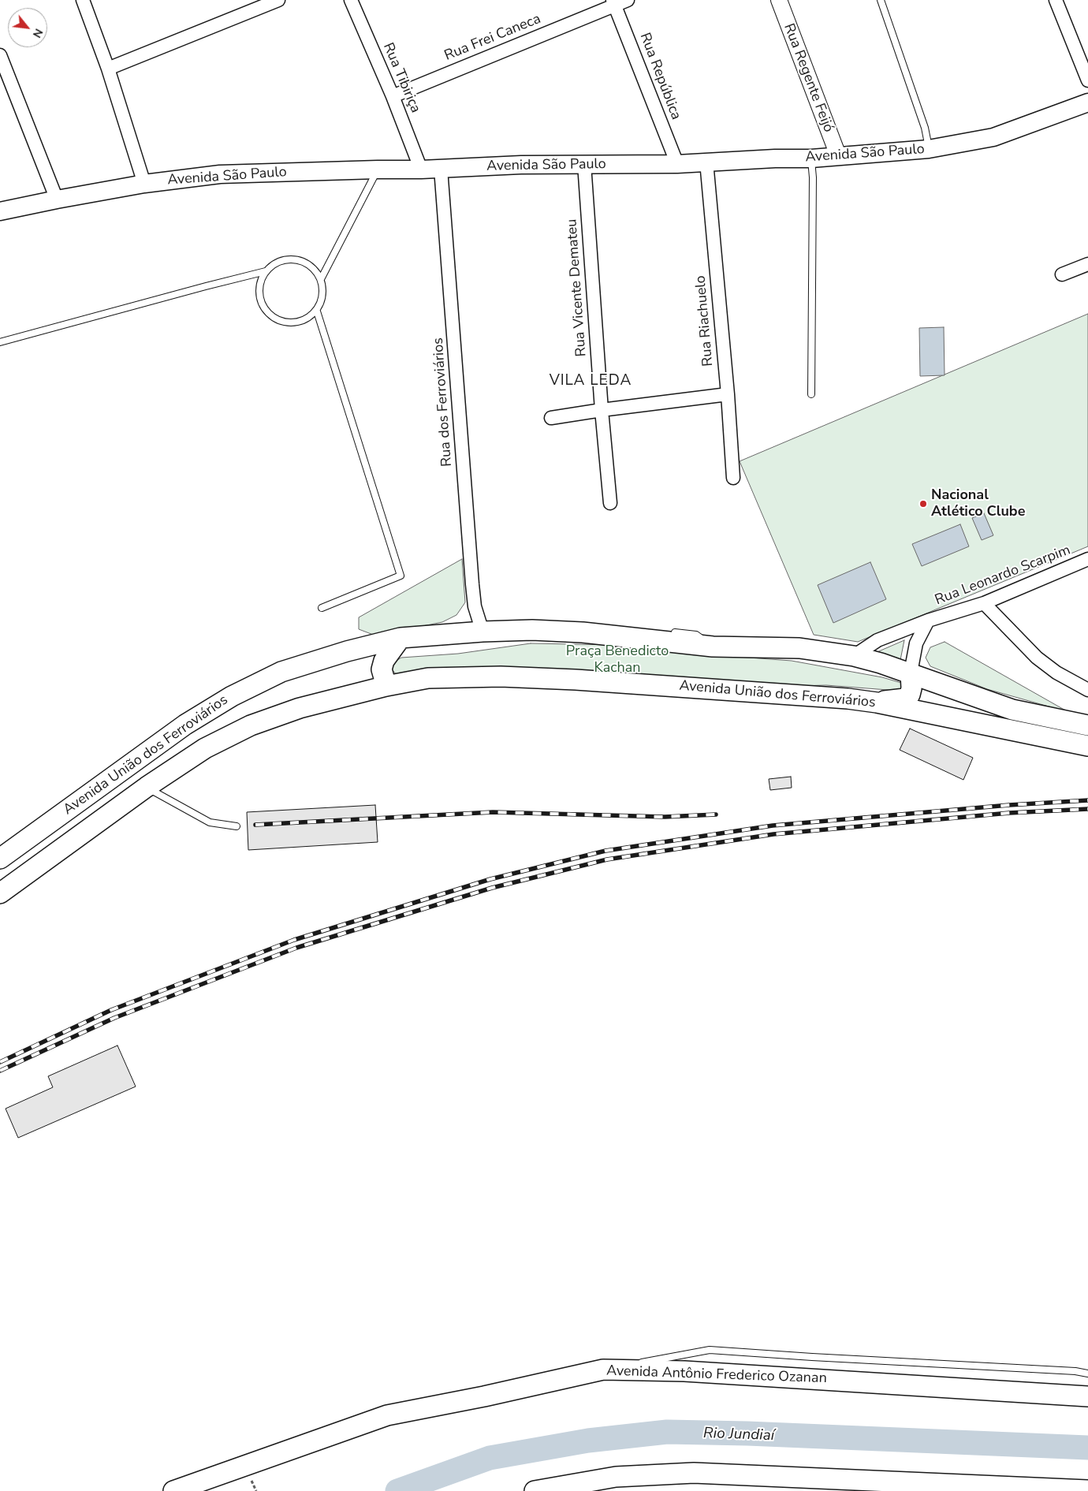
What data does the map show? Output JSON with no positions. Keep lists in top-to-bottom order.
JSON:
{
  "streets": {
    "main road": ["Avenida São Paulo", "Avenida União dos Ferroviários", "Avenida Antônio Frederico Ozanan"],
    "street": [
      "Rua Frei Caneca",
      "Rua República",
      "Rua Tibiriça",
      "Rua Regente Feijó",
      "Rua Vicente Demateu",
      "Rua Riachuelo",
      "Rua dos Ferroviários",
      "Rua Leonardo Scarpim"
    ]
  },
  "crossings": [
    ["Rua Frei Caneca", "Rua República"],
    ["Rua Frei Caneca", "Rua Tibiriça"],
    ["Rua República", "Avenida São Paulo"],
    ["Rua Tibiriça", "Avenida São Paulo"],
    ["Rua Regente Feijó", "Avenida São Paulo"],
    ["Avenida São Paulo", "Rua Vicente Demateu"],
    ["Avenida São Paulo", "Rua Riachuelo"],
    ["Avenida São Paulo", "Rua dos Ferroviários"],
    ["Rua dos Ferroviários", "Avenida União dos Ferroviários"],
    ["Rua Leonardo Scarpim", "Avenida União dos Ferroviários"]
  ],
  "districts": ["VILA LEDA"],
  "water": ["Rio Jundiaí"],
  "parks": ["Praça Benedicto Kachan"],
  "places": ["Nacional Atlético Clube"],
  "north": "bottom right"
}
